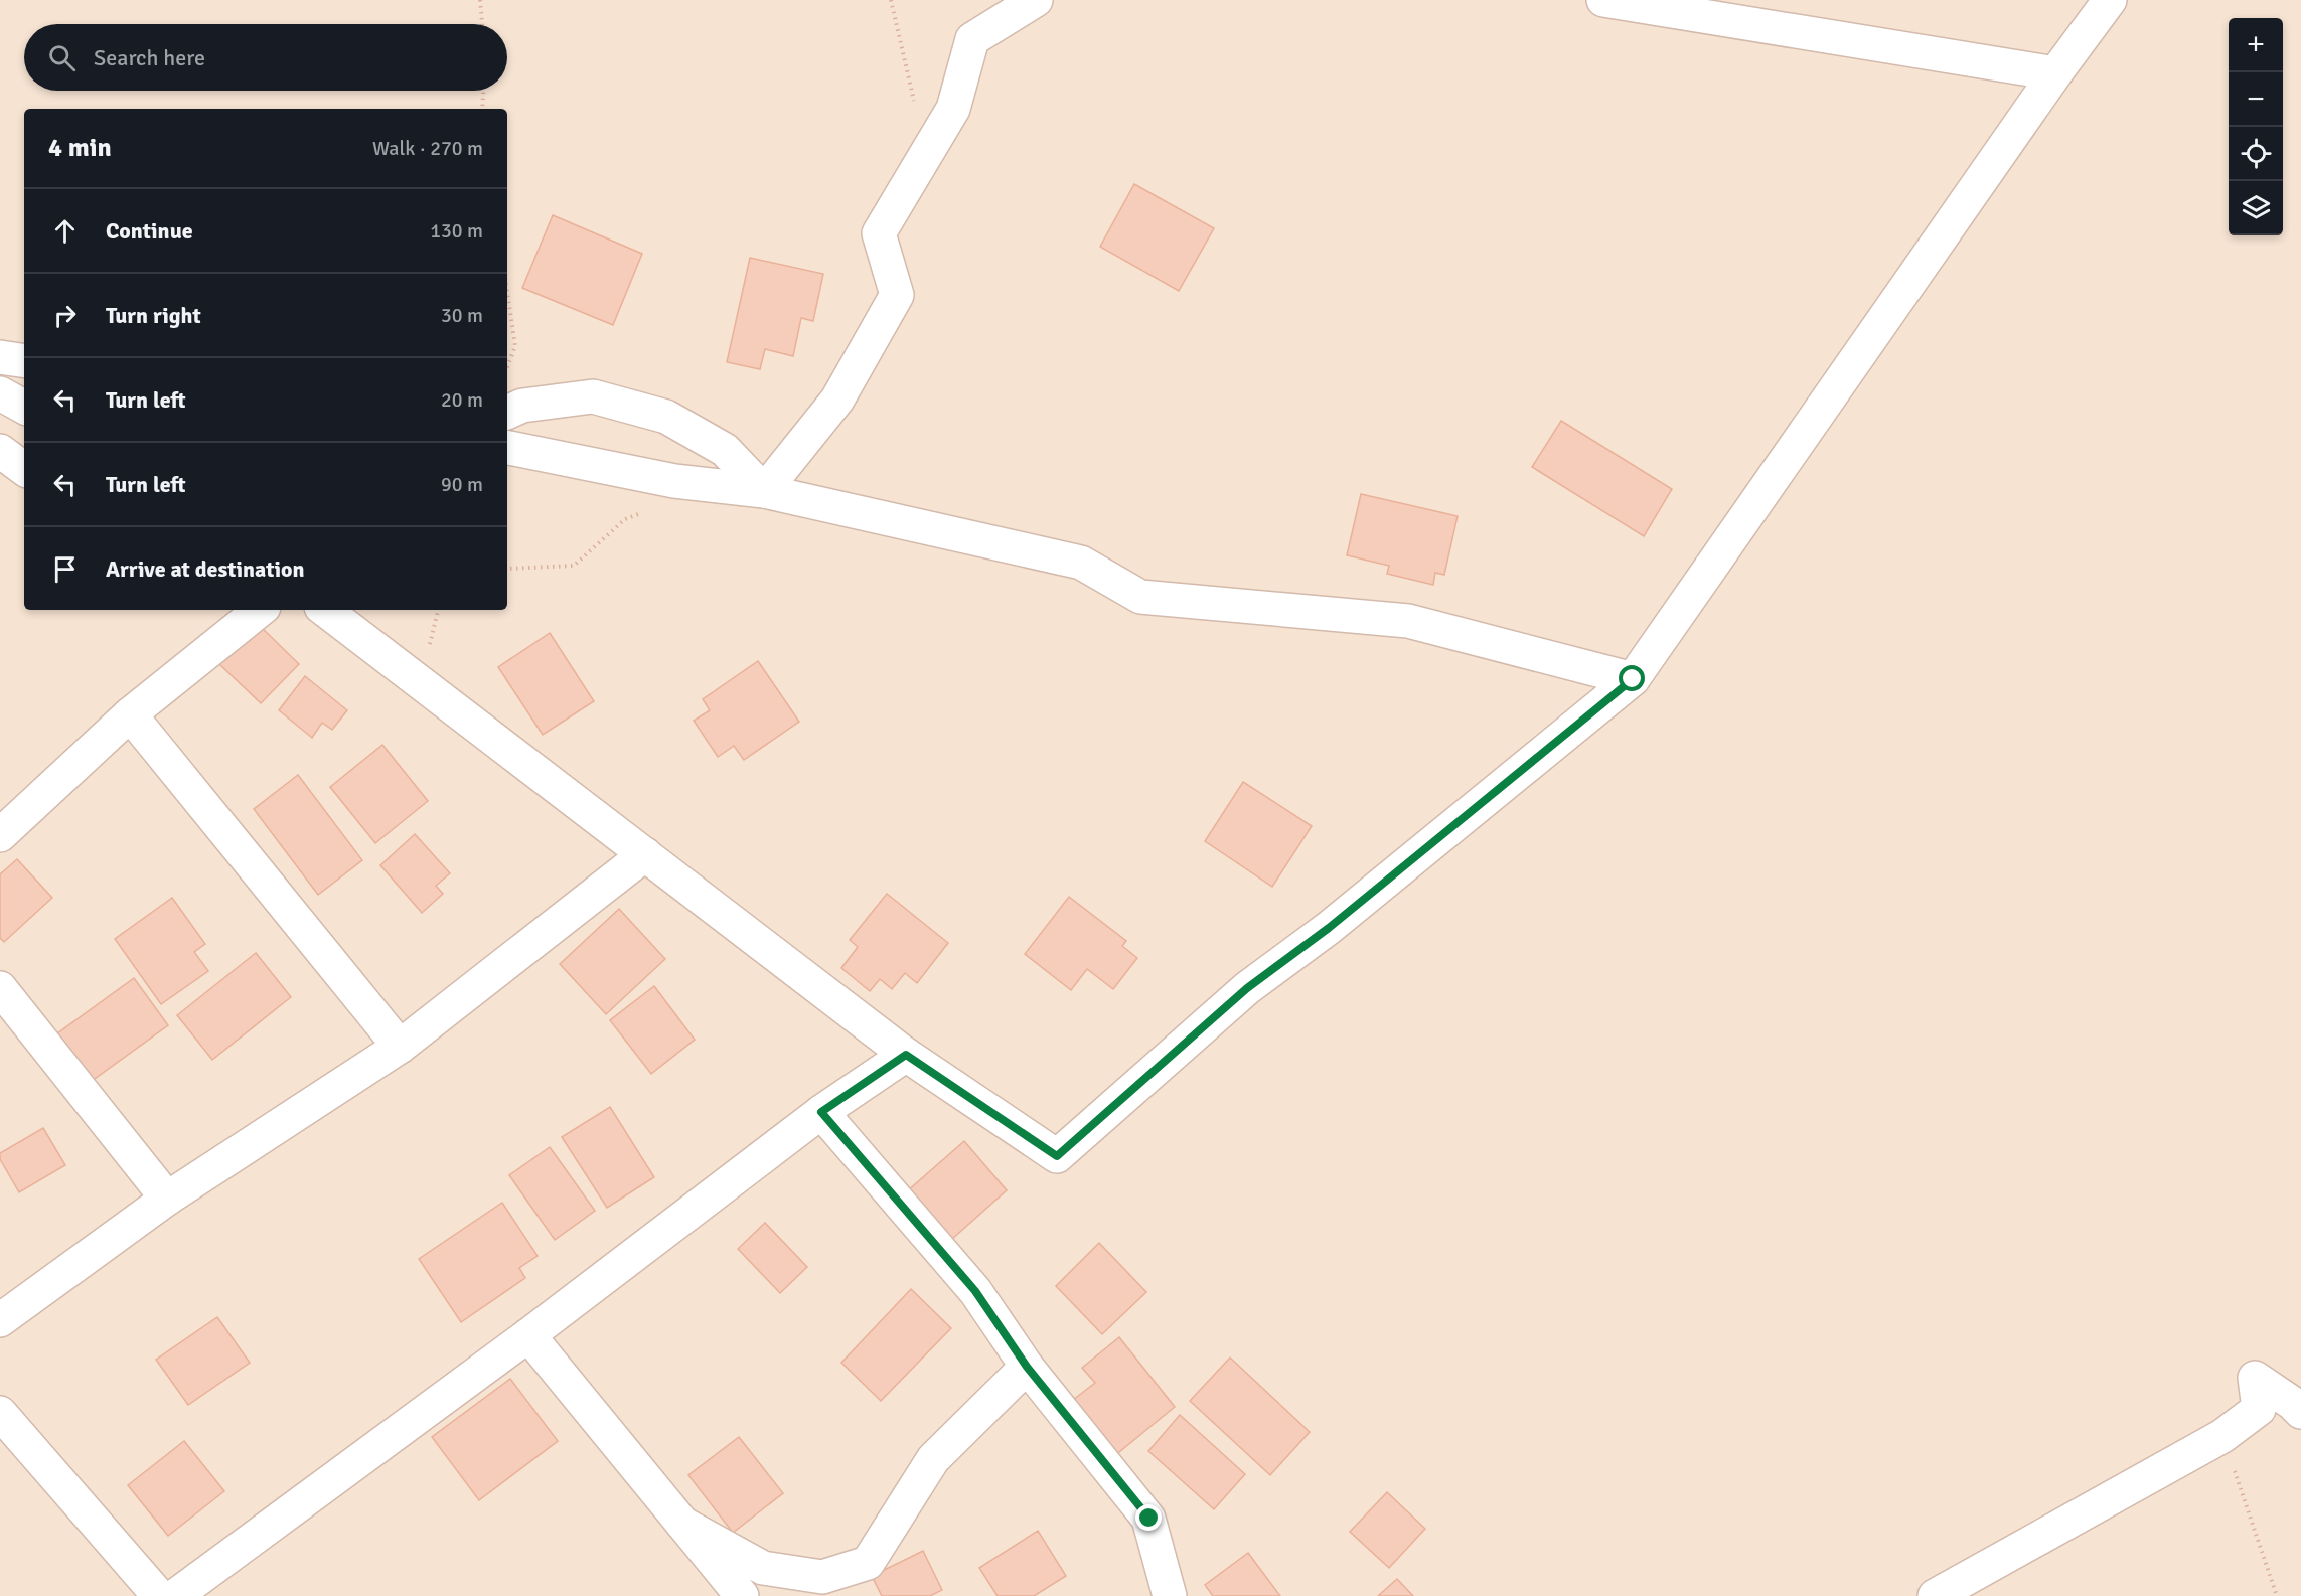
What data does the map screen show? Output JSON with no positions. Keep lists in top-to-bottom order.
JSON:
{
  "page": {
    "map_buttons": ["+", "−"],
    "search": "Search here",
    "heading": ["4 min", "Walk · 270 m"],
    "list": [
      ["Continue", "130 m"],
      ["Turn right", "30 m"],
      ["Turn left", "20 m"],
      ["Turn left", "90 m"],
      "Arrive at destination"
    ]
  }
}
